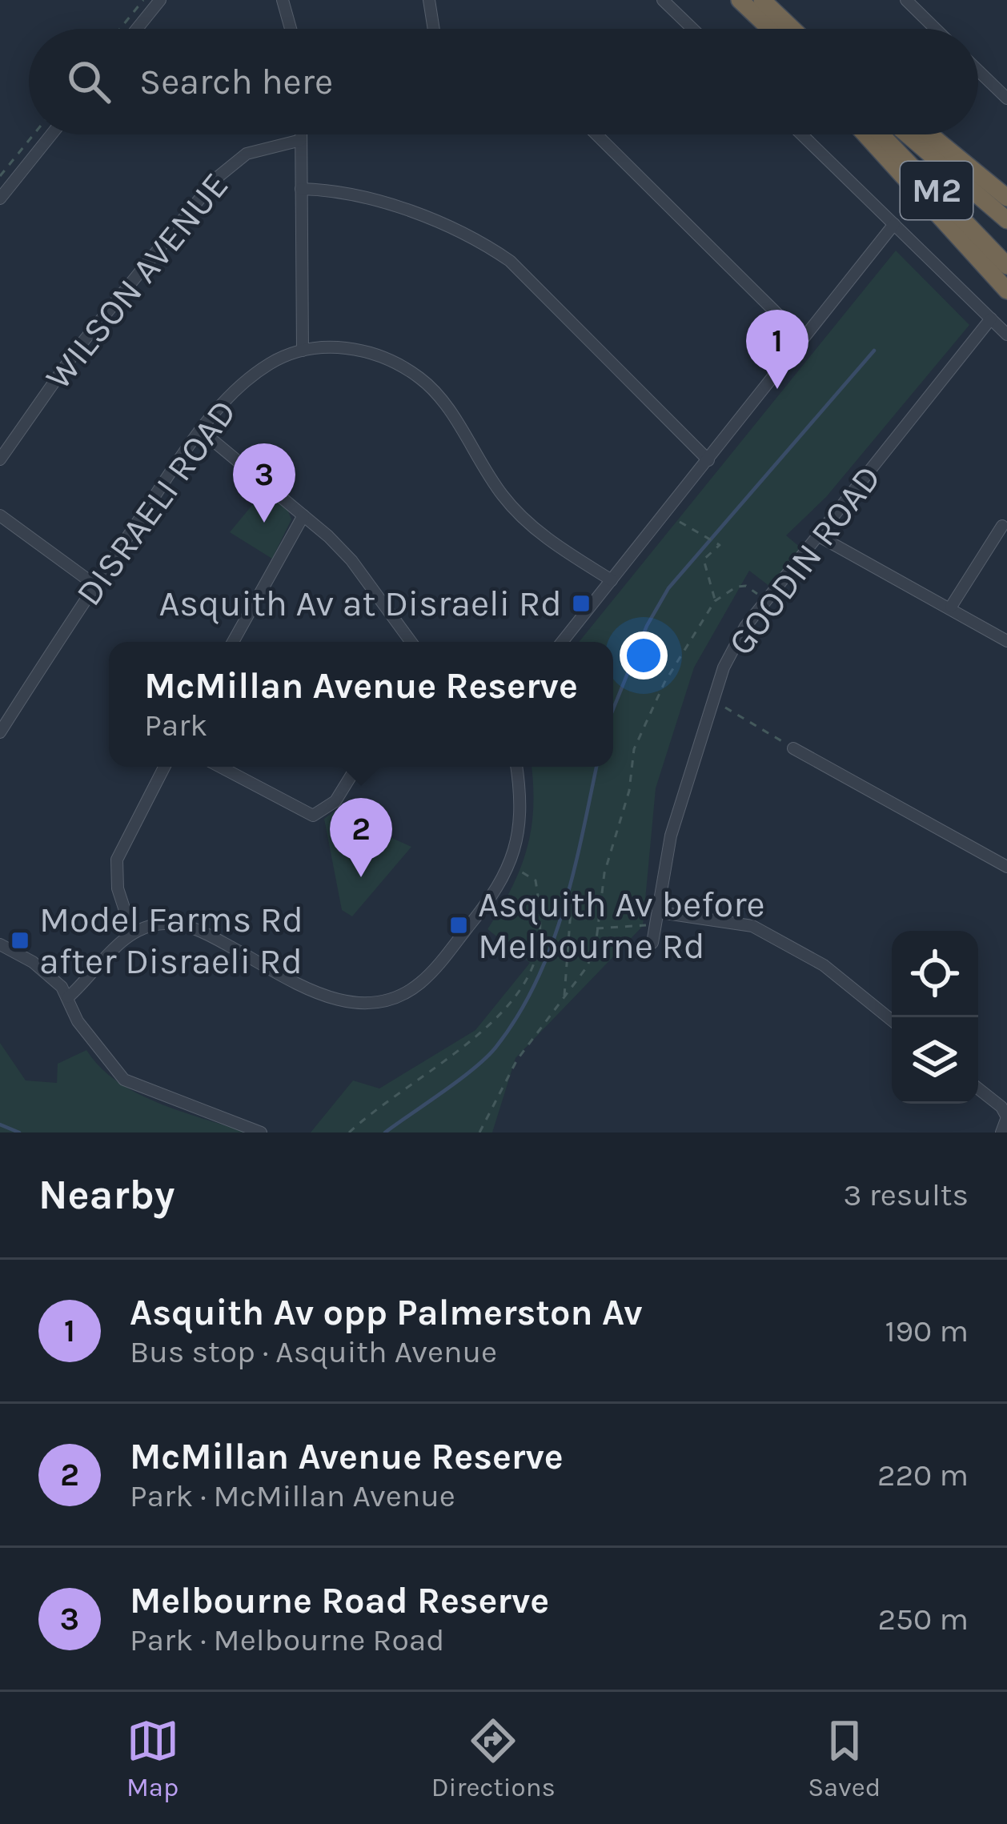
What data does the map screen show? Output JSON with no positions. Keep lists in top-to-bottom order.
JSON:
{
  "streets": {
    "highway": ["M2"],
    "street": ["WILSON AVENUE", "DISRAELI ROAD", "GOODIN ROAD"]
  },
  "places": {
    "transit": ["Asquith Av at Disraeli Rd", "Asquith Av before Melbourne Rd", "Model Farms Rd after Disraeli Rd"]
  },
  "page": {
    "search": "Search here",
    "pins": ["1", "3", "2"],
    "popup": ["McMillan Avenue Reserve", "Park"],
    "heading": ["Nearby", "3 results"],
    "list": [
      {
        "mark": "1",
        "name": "Asquith Av opp Palmerston Av",
        "note": "Bus stop · Asquith Avenue",
        "value": "190 m"
      },
      {
        "mark": "2",
        "name": "McMillan Avenue Reserve",
        "note": "Park · McMillan Avenue",
        "value": "220 m"
      },
      {
        "mark": "3",
        "name": "Melbourne Road Reserve",
        "note": "Park · Melbourne Road",
        "value": "250 m"
      }
    ],
    "nav": ["Map", "Directions", "Saved"]
  }
}
